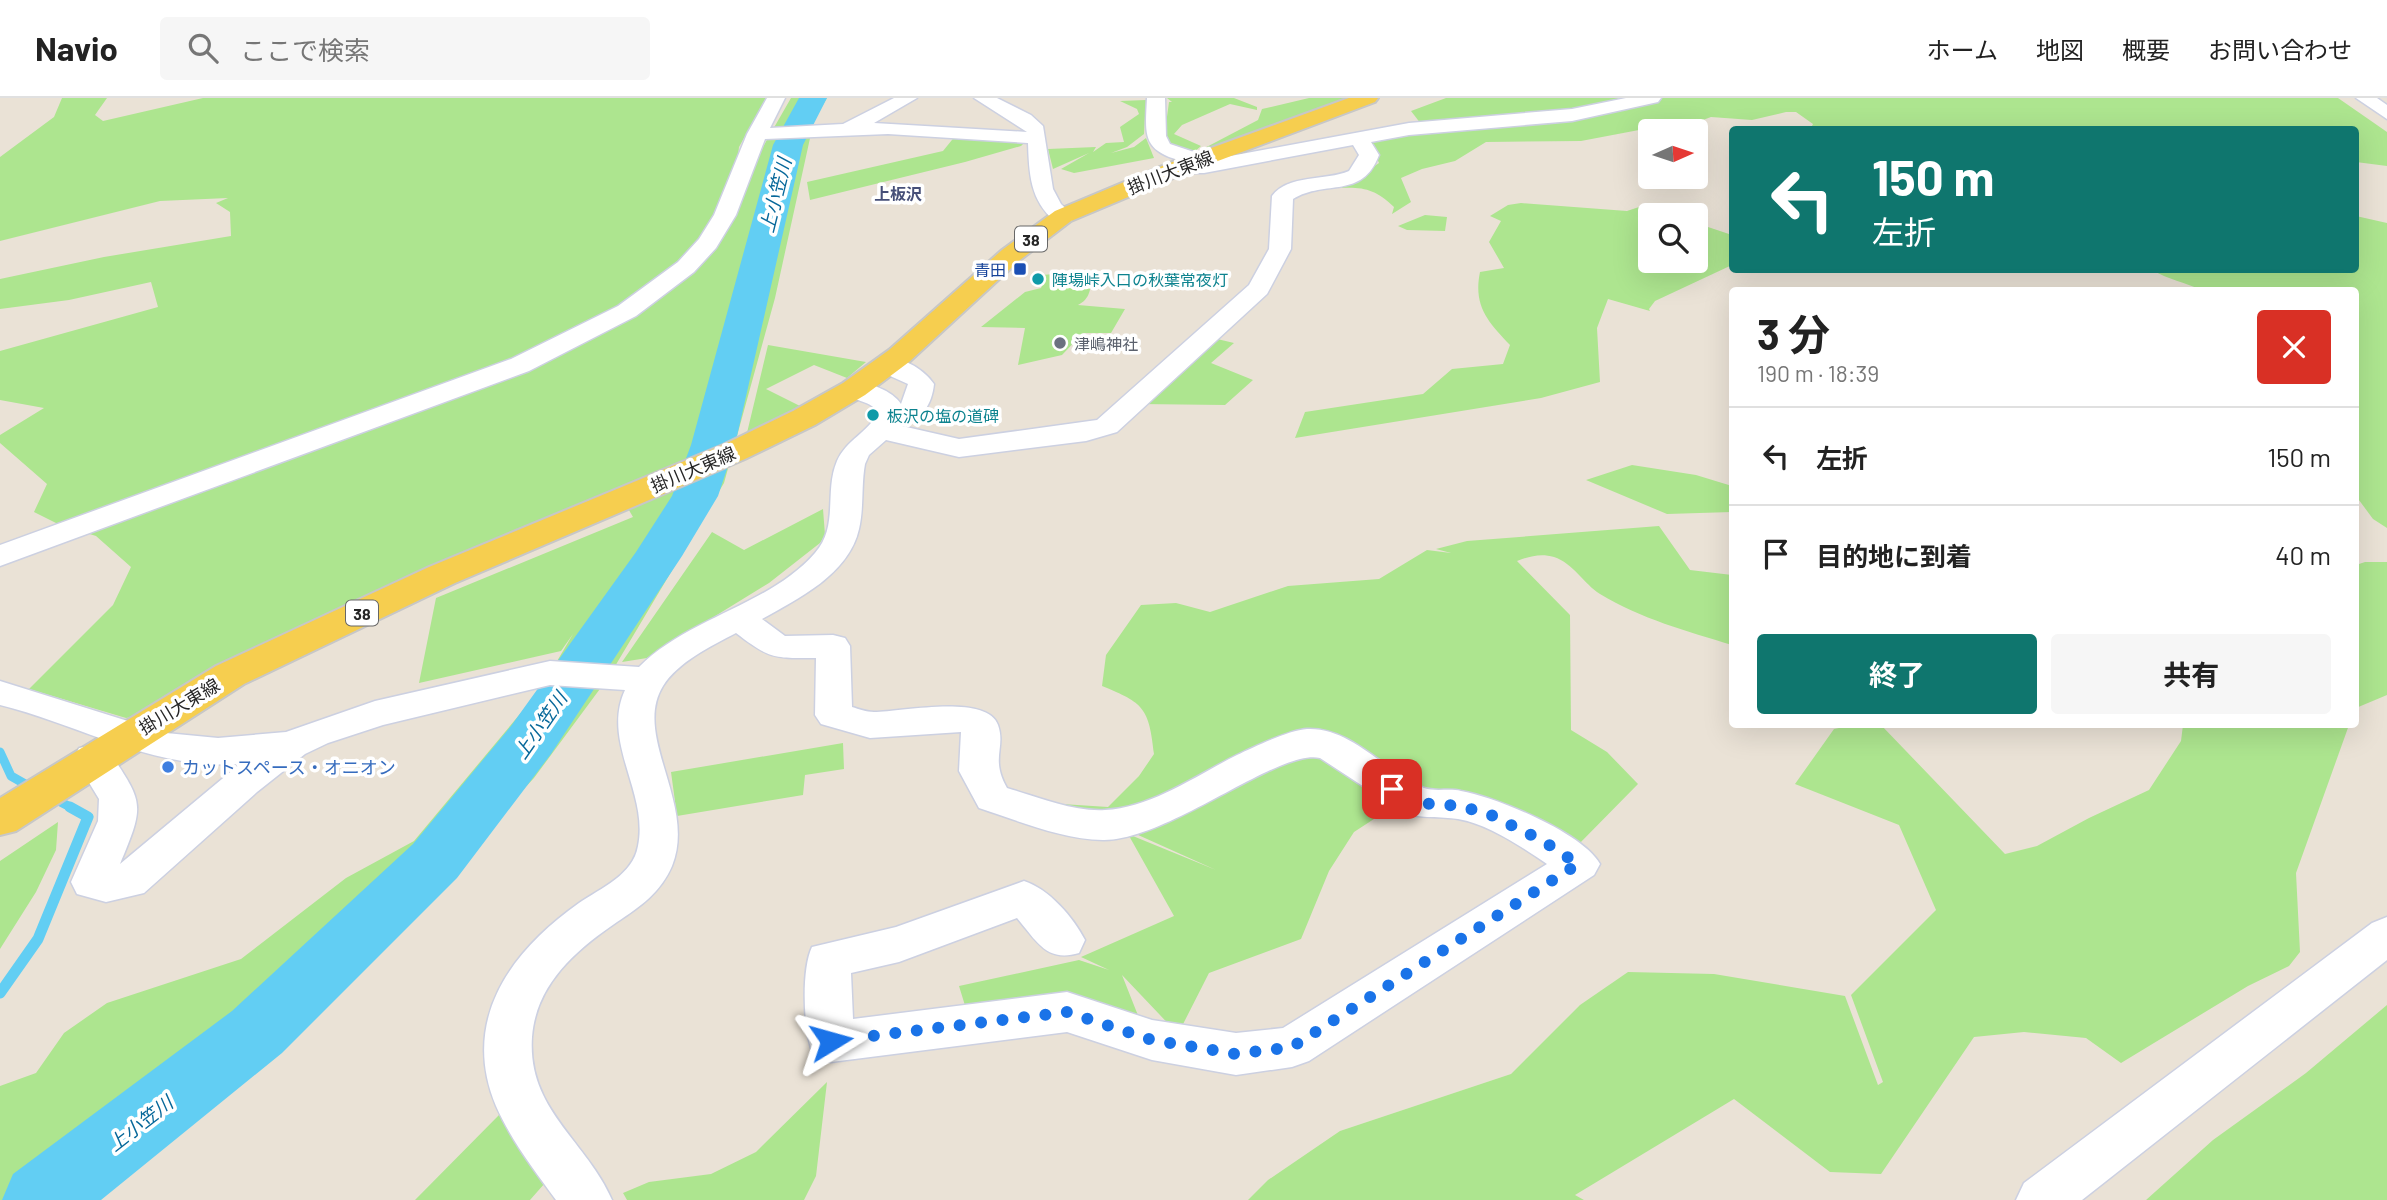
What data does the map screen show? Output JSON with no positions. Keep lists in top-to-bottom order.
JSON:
{
  "streets": {
    "main road": ["掛川大東線", "38"]
  },
  "districts": ["上板沢"],
  "water": ["上小笠川"],
  "places": {
    "transit": ["青田"],
    "other": [
      "陣場峠入口の秋葉常夜灯",
      "津嶋神社",
      "板沢の塩の道碑",
      "カットスペース・オニオン"
    ]
  },
  "north": "right",
  "page": {
    "header": "Navio",
    "search": "ここで検索",
    "nav": [
      "ホーム",
      "地図",
      "概要",
      "お問い合わせ"
    ],
    "turn": ["150 m", "左折"],
    "heading": ["3 分", "190 m · 18:39"],
    "list": [
      {
        "name": "左折",
        "value": "150 m"
      },
      {
        "name": "目的地に到着",
        "value": "40 m"
      }
    ],
    "buttons": ["終了", "共有"]
  }
}
